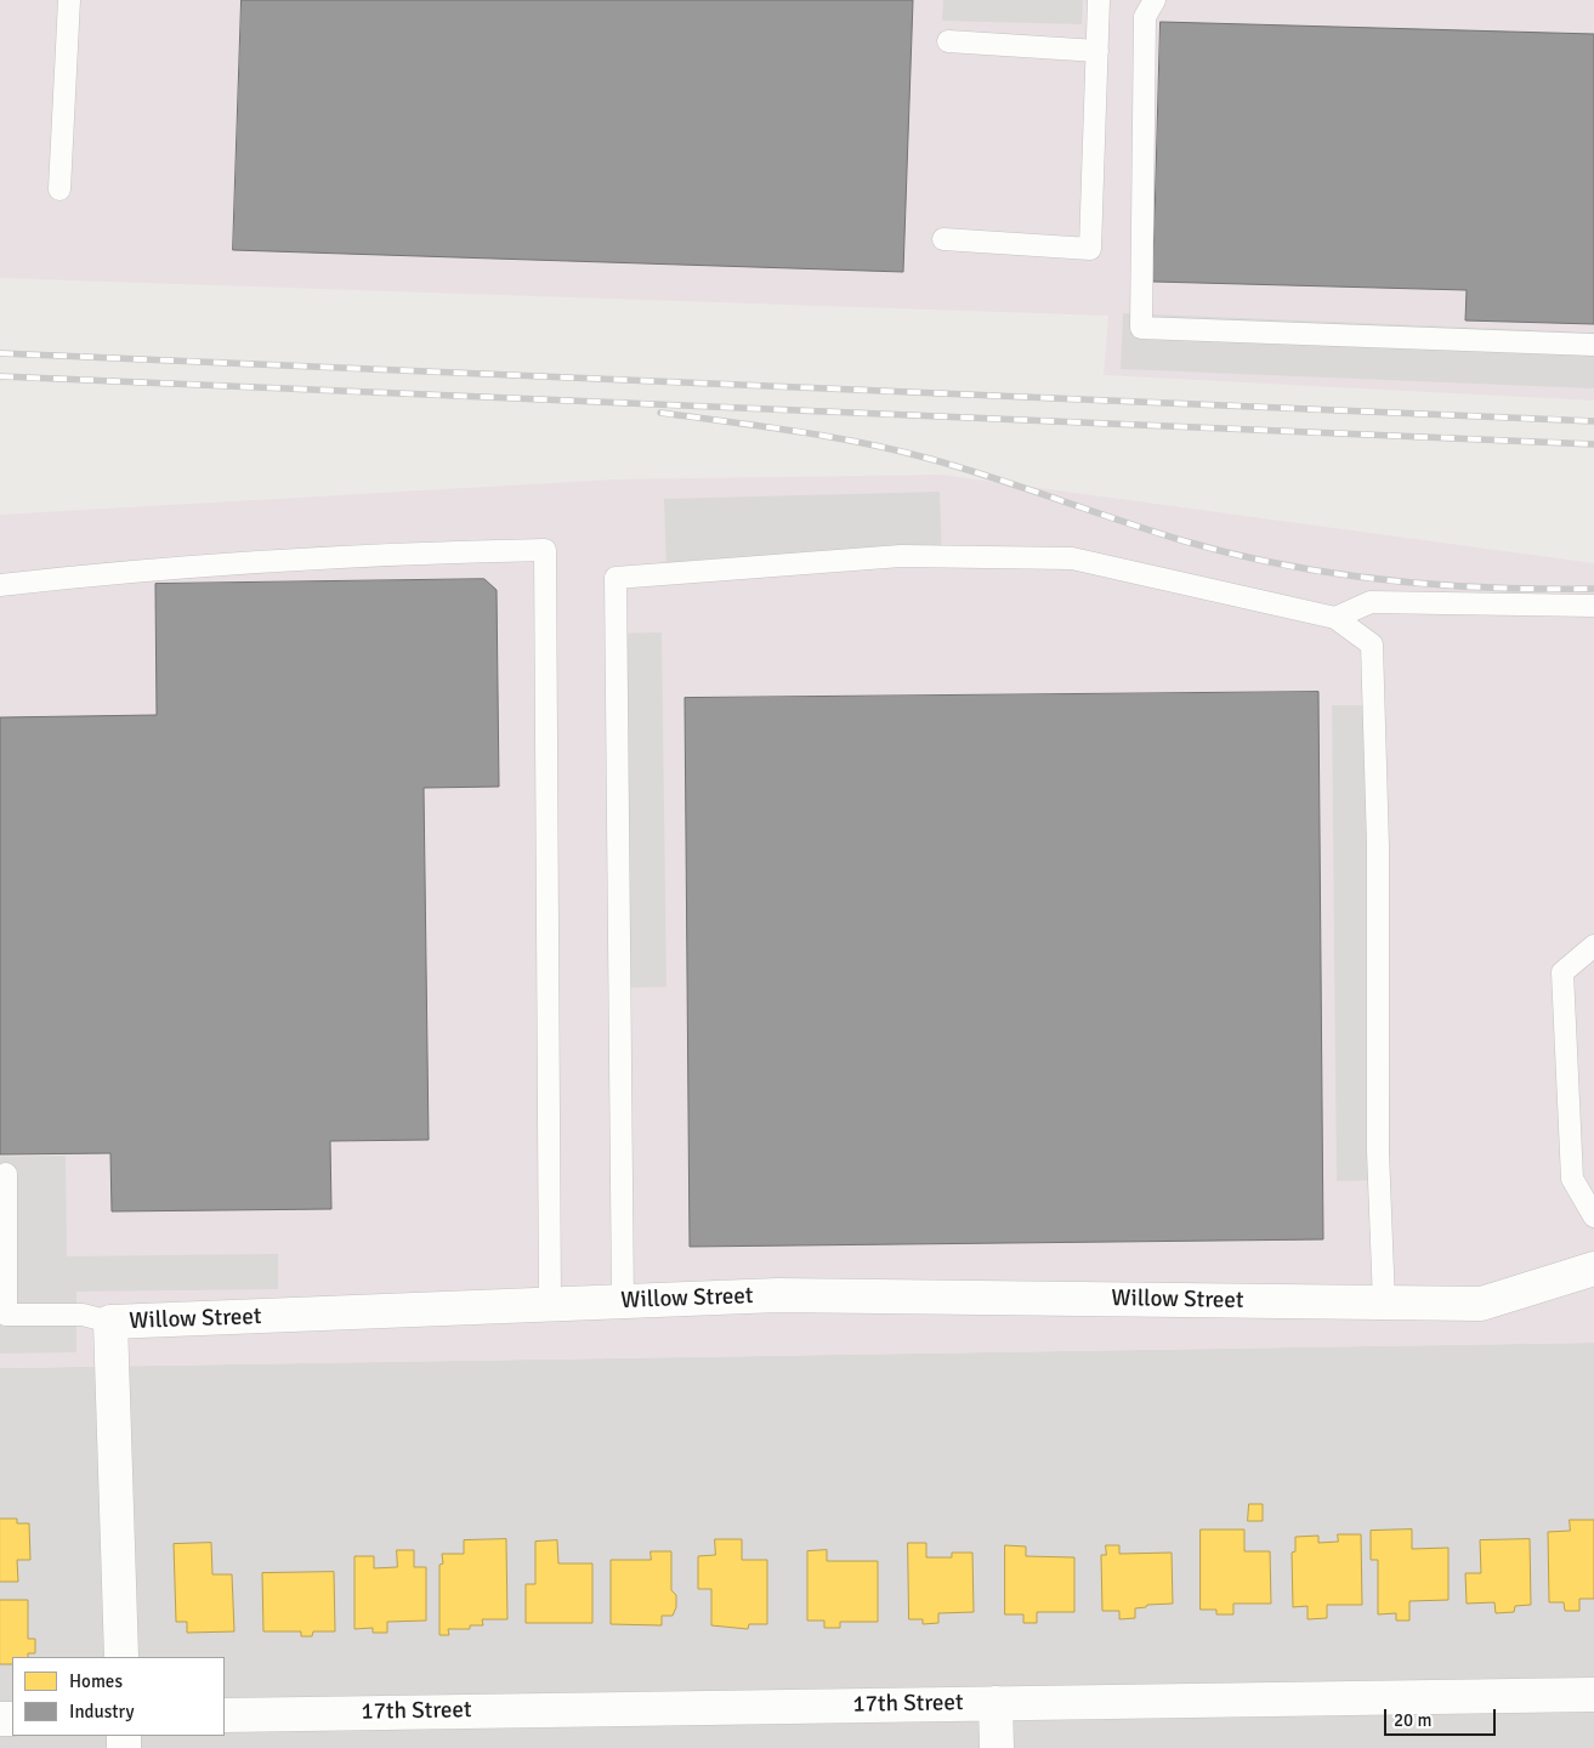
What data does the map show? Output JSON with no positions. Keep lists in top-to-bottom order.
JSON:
{
  "streets": {
    "street": ["Willow Street", "17th Street"]
  },
  "legend": ["Homes", "Industry"],
  "scale_bar": "20 m"
}
